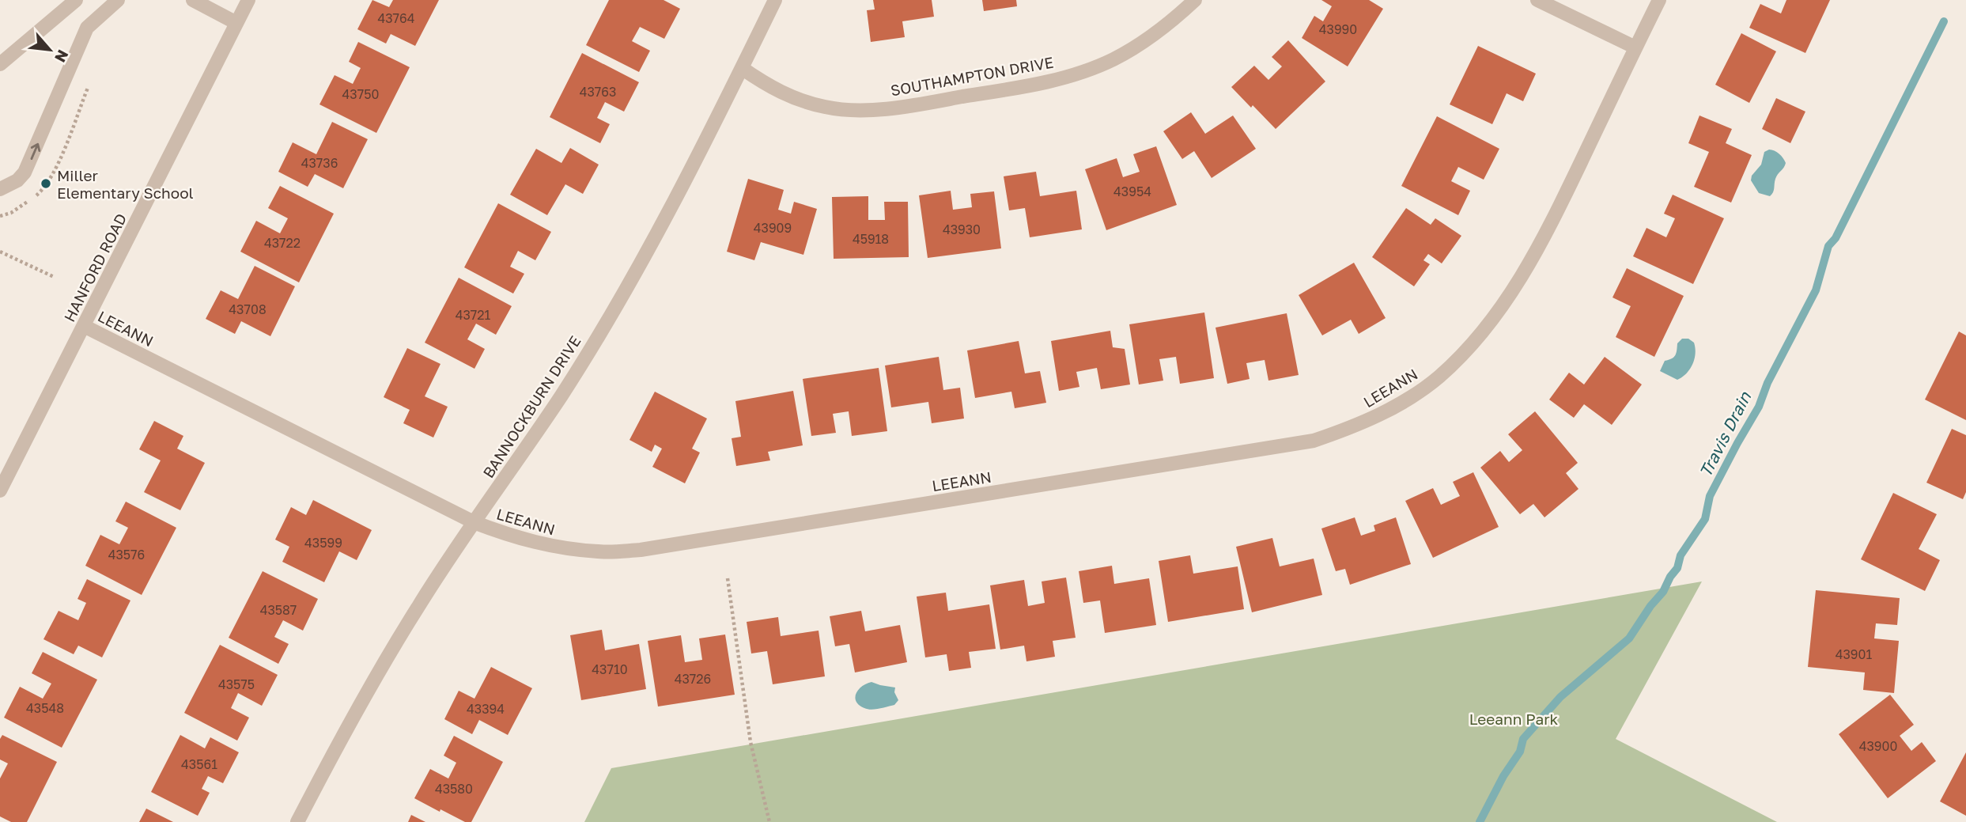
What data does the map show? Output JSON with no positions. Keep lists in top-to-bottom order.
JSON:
{
  "streets": {
    "street": [
      "SOUTHAMPTON DRIVE",
      "HANFORD ROAD",
      "LEEANN",
      "BANNOCKBURN DRIVE"
    ]
  },
  "crossings": [
    ["SOUTHAMPTON DRIVE", "BANNOCKBURN DRIVE"],
    ["HANFORD ROAD", "LEEANN"],
    ["LEEANN", "BANNOCKBURN DRIVE"]
  ],
  "water": ["Travis Drain"],
  "parks": ["Leeann Park"],
  "places": ["Miller Elementary School"],
  "house_numbers": [
    "43764",
    "43990",
    "43763",
    "43750",
    "43736",
    "43954",
    "43909",
    "43930",
    "45918",
    "43722",
    "43708",
    "43721",
    "43599",
    "43576",
    "43587",
    "43901",
    "43710",
    "43726",
    "43575",
    "43548",
    "43394",
    "43900",
    "43561",
    "43580"
  ],
  "north": "bottom right"
}
